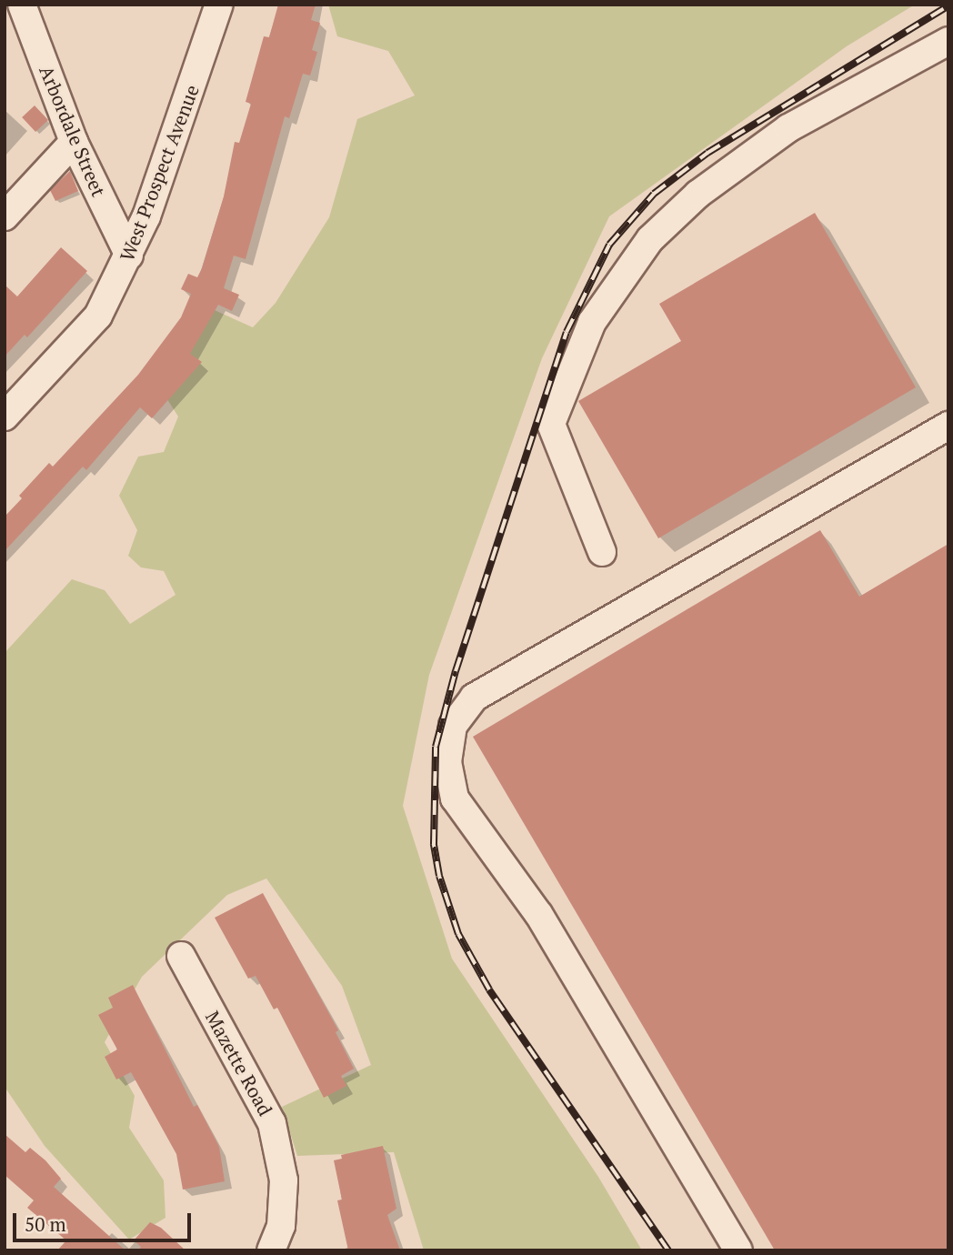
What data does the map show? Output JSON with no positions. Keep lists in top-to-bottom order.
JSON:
{
  "streets": {
    "street": ["Arbordale Street", "West Prospect Avenue", "Mazette Road"]
  },
  "crossings": [
    ["Arbordale Street", "West Prospect Avenue"]
  ],
  "scale_bar": "50 m"
}
